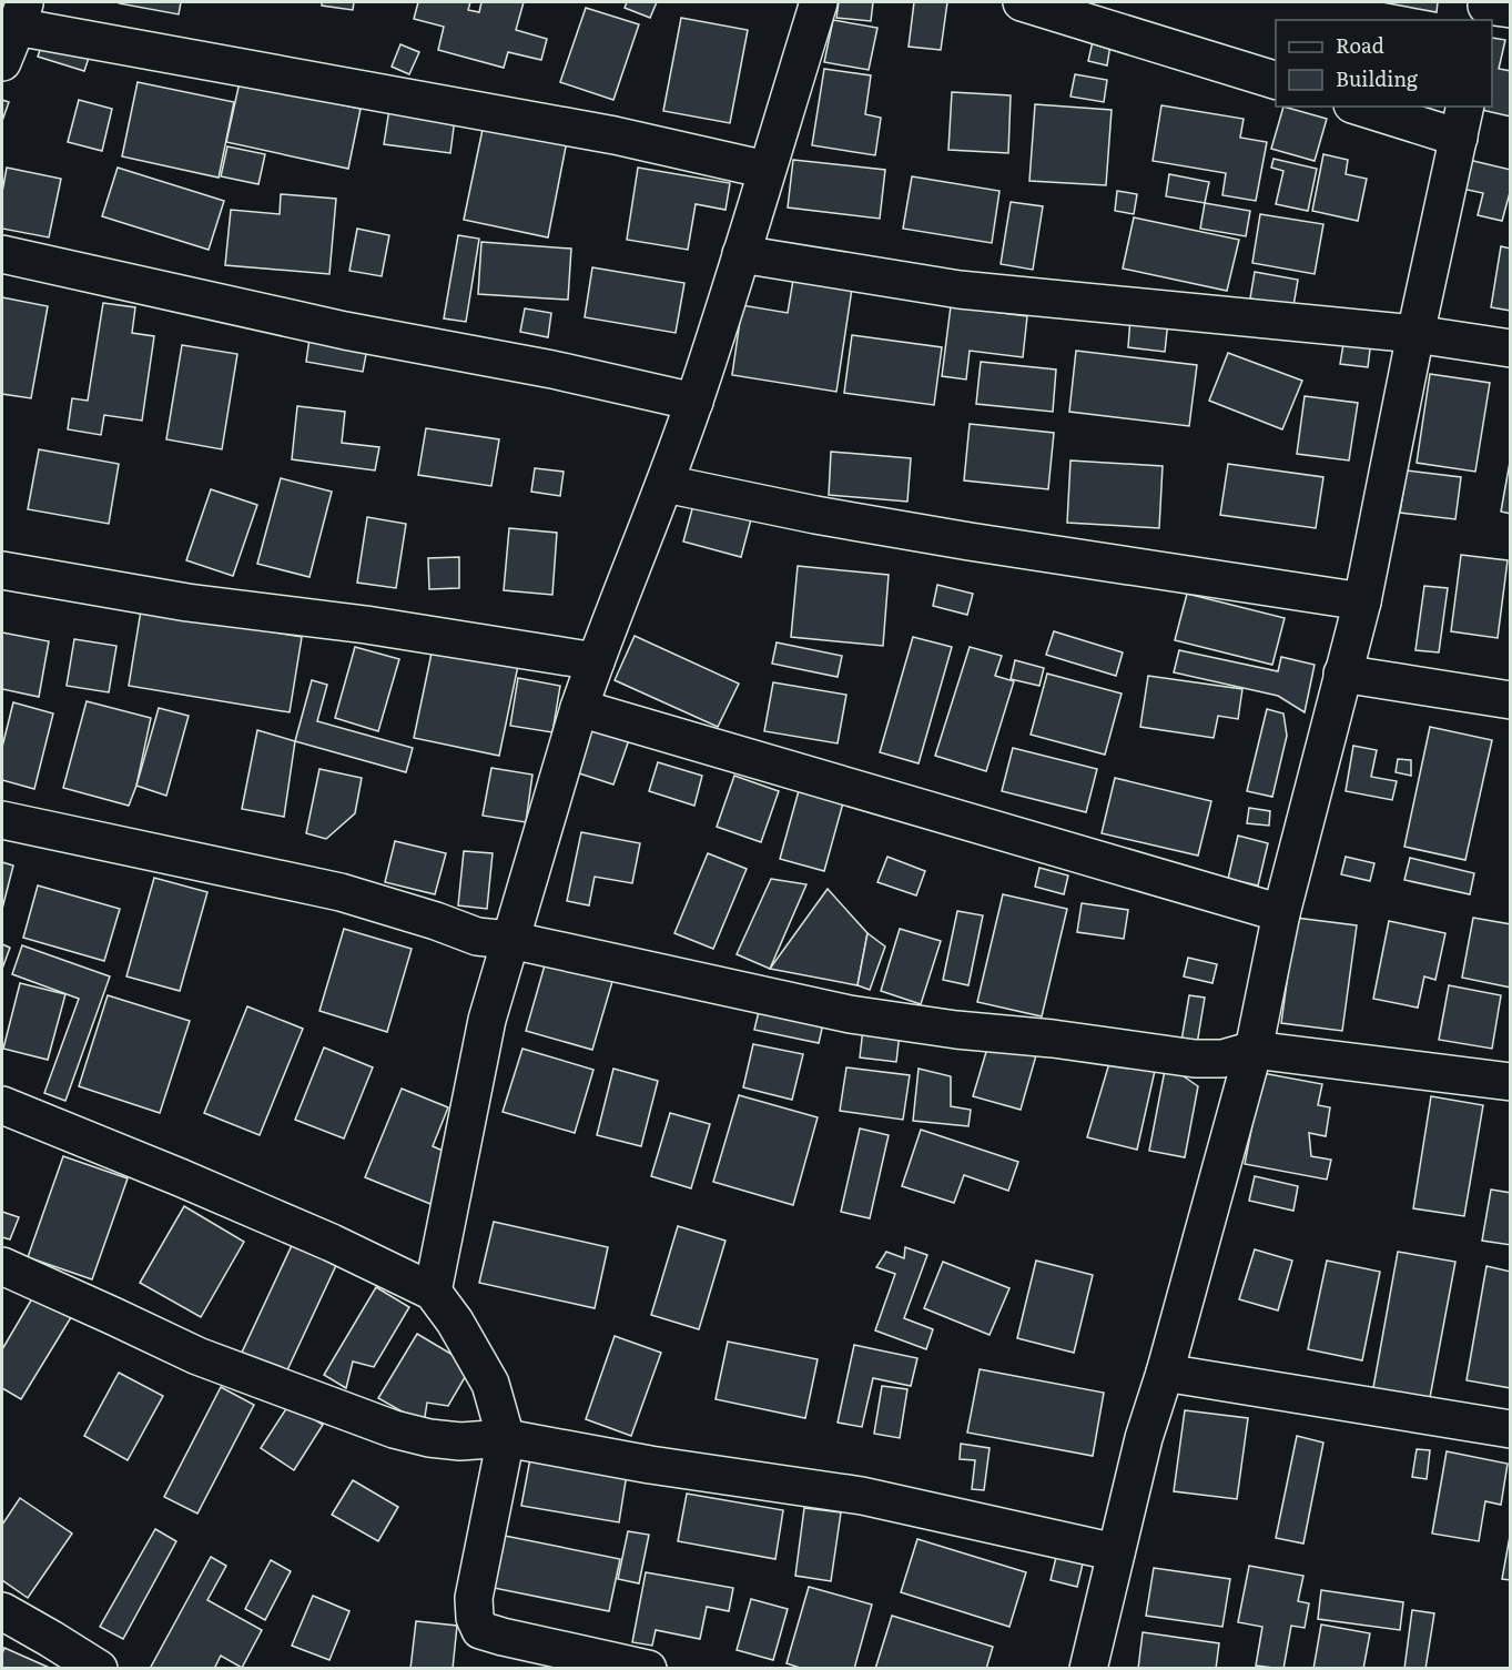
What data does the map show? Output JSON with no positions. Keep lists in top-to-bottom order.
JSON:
{
  "legend": ["Road", "Building"]
}
